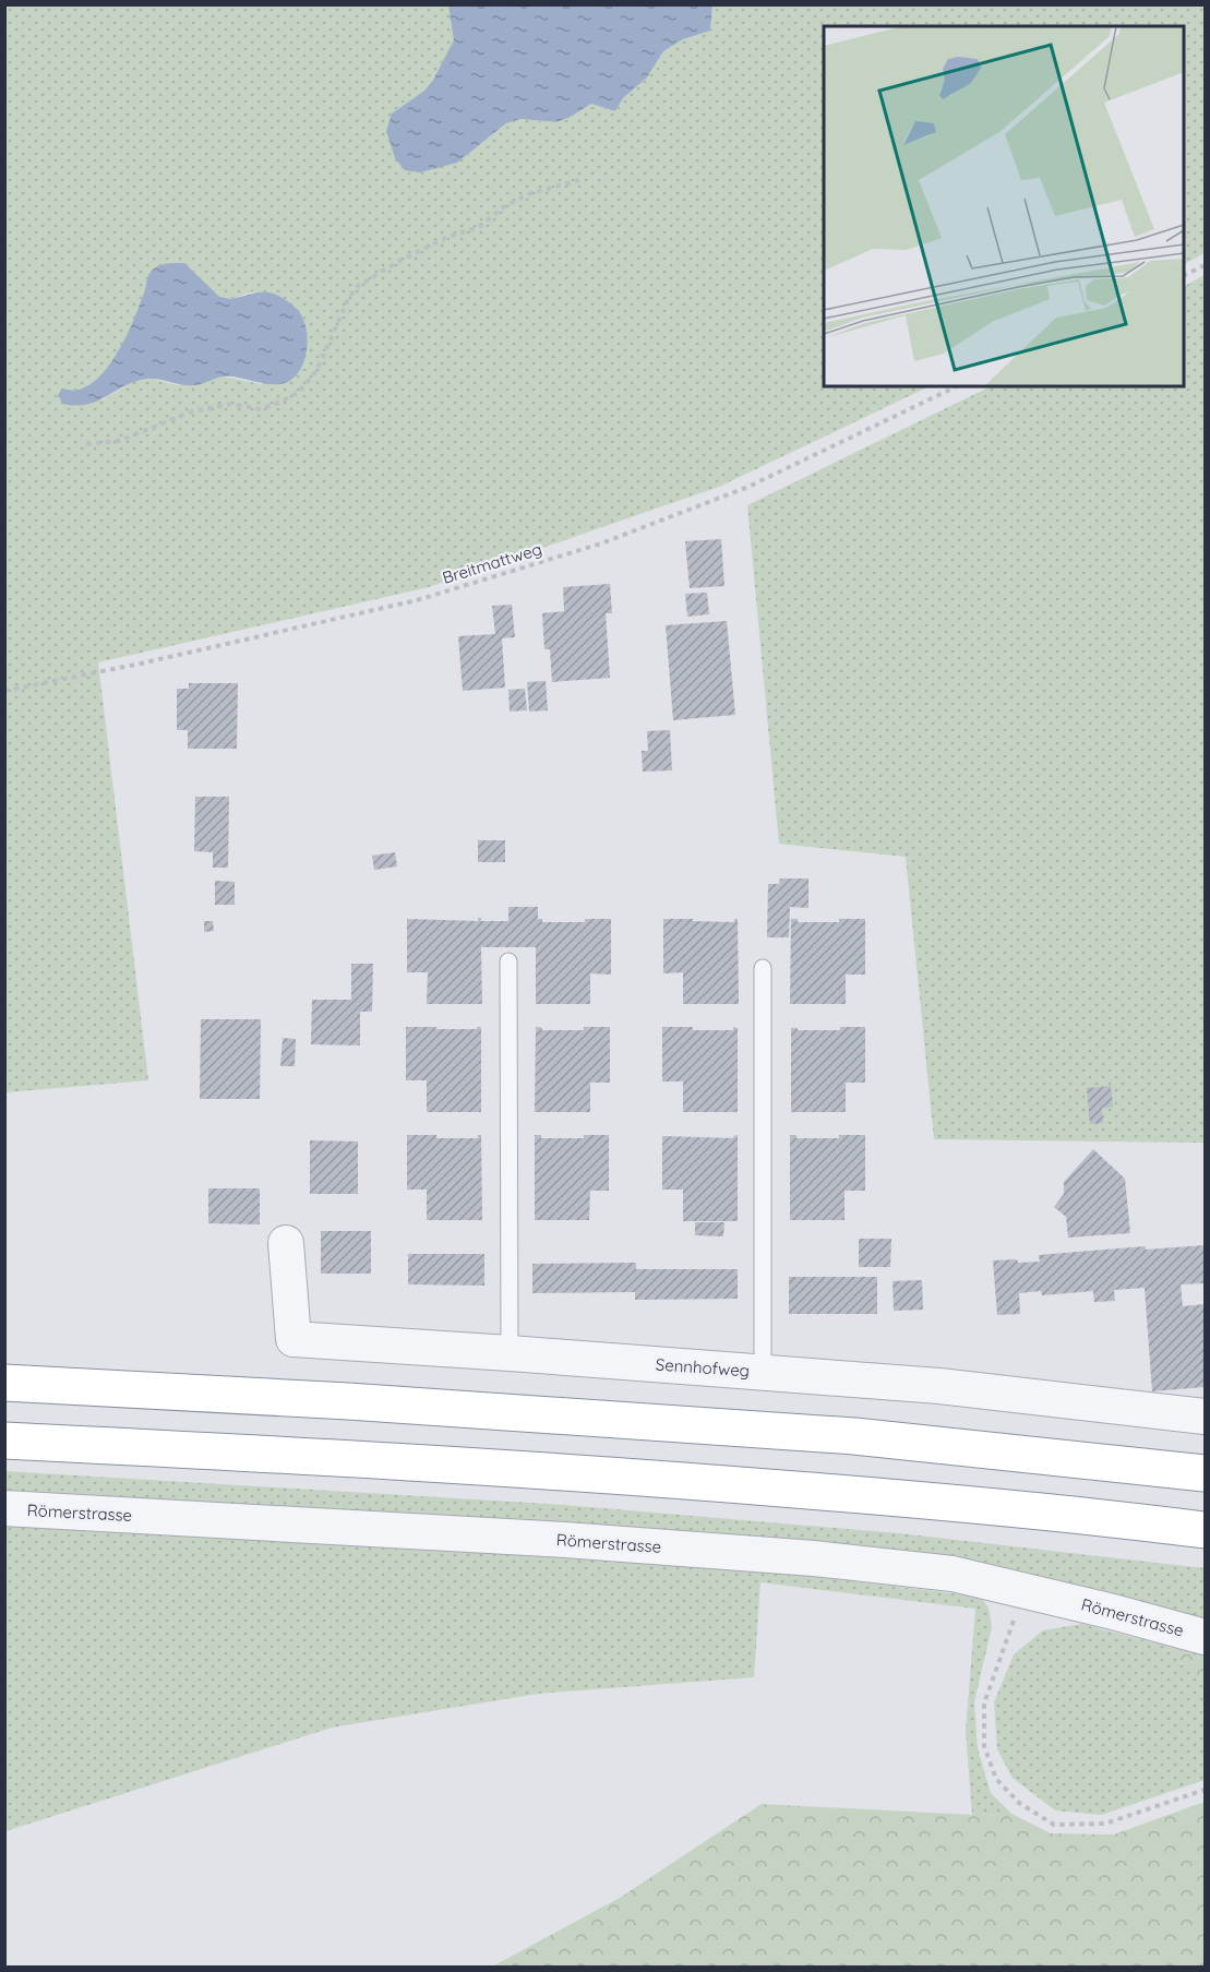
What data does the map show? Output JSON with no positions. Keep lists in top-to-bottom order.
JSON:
{
  "streets": {
    "street": ["Sennhofweg", "Römerstrasse"],
    "path": ["Breitmattweg"]
  }
}
